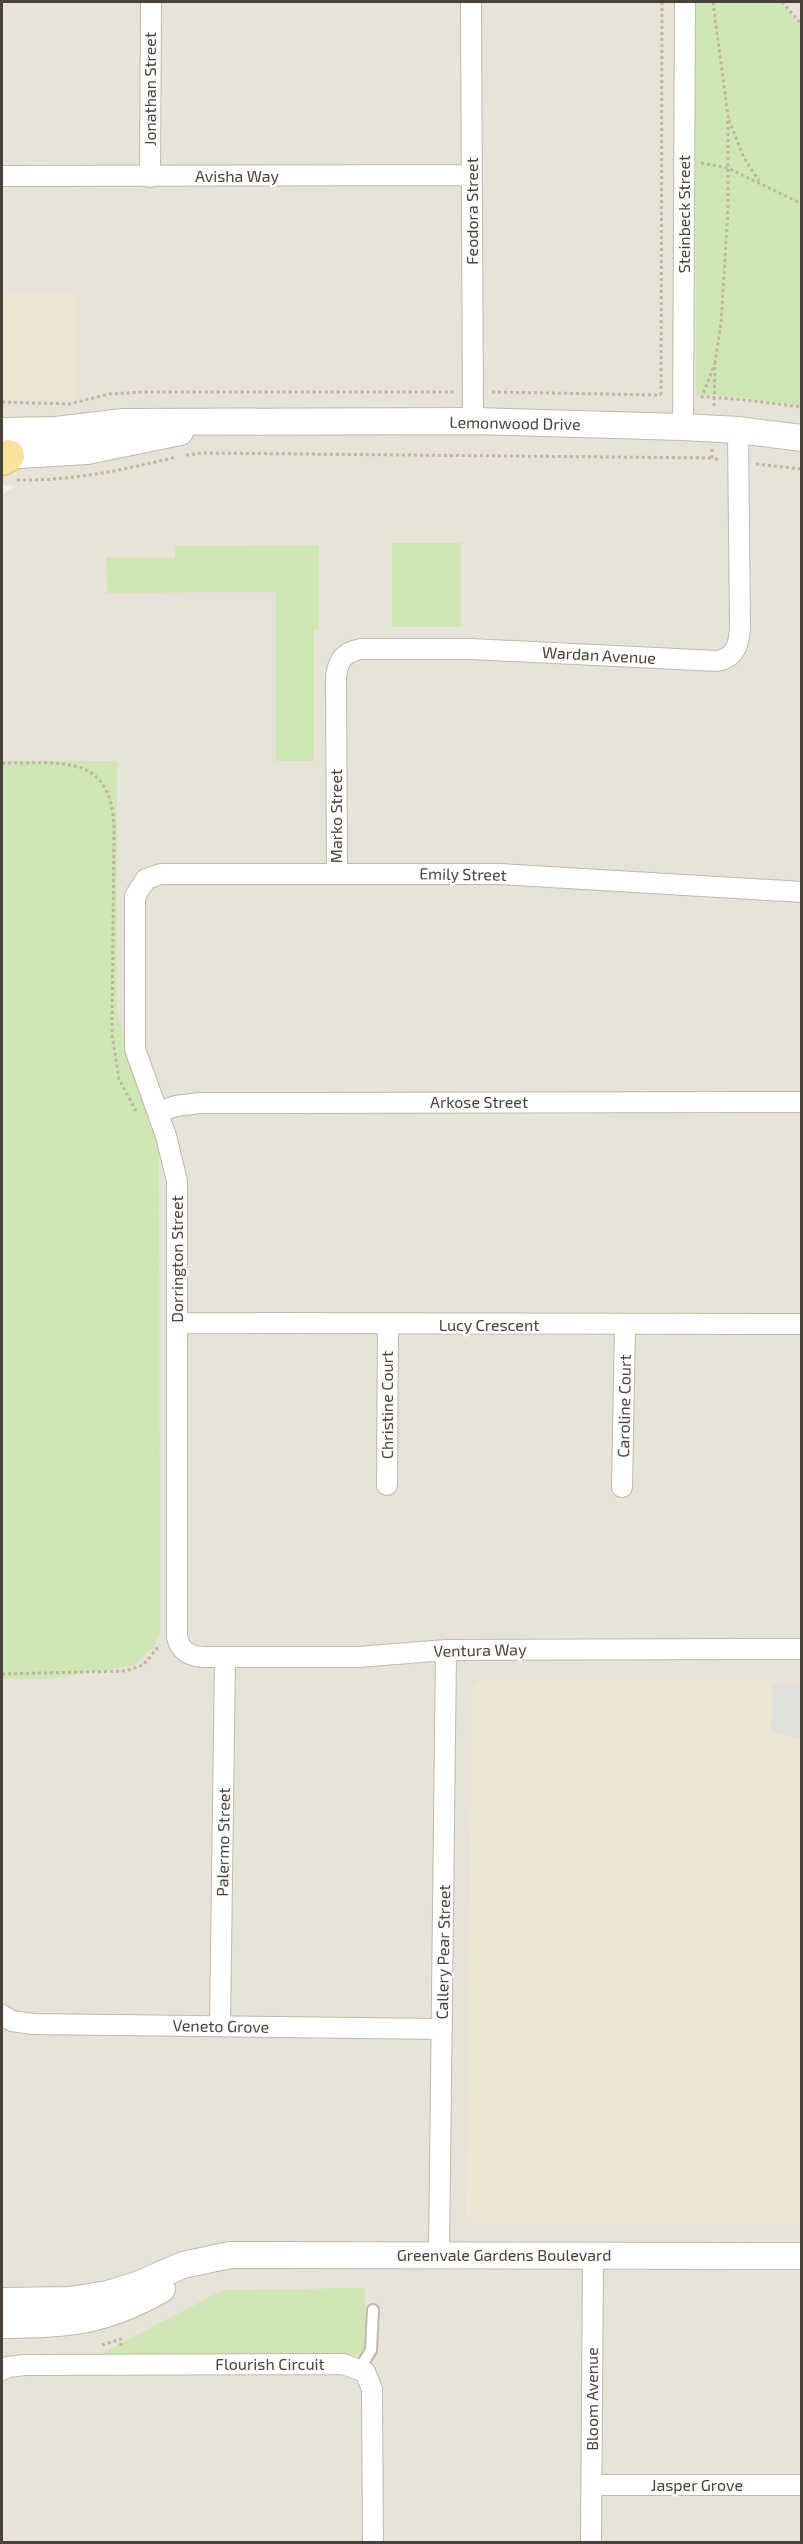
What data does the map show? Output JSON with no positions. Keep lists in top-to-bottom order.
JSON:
{
  "streets": {
    "street": [
      "Jonathan Street",
      "Avisha Way",
      "Feodora Street",
      "Steinbeck Street",
      "Lemonwood Drive",
      "Wardan Avenue",
      "Marko Street",
      "Emily Street",
      "Arkose Street",
      "Dorrington Street",
      "Lucy Crescent",
      "Christine Court",
      "Caroline Court",
      "Ventura Way",
      "Palermo Street",
      "Callery Pear Street",
      "Veneto Grove",
      "Greenvale Gardens Boulevard",
      "Flourish Circuit",
      "Bloom Avenue",
      "Jasper Grove"
    ]
  },
  "crossings": [
    ["Jonathan Street", "Avisha Way"],
    ["Avisha Way", "Feodora Street"],
    ["Feodora Street", "Lemonwood Drive"],
    ["Steinbeck Street", "Lemonwood Drive"],
    ["Lemonwood Drive", "Wardan Avenue"],
    ["Wardan Avenue", "Marko Street"],
    ["Marko Street", "Emily Street"],
    ["Emily Street", "Dorrington Street"],
    ["Arkose Street", "Dorrington Street"],
    ["Dorrington Street", "Lucy Crescent"],
    ["Dorrington Street", "Ventura Way"],
    ["Lucy Crescent", "Christine Court"],
    ["Lucy Crescent", "Caroline Court"],
    ["Ventura Way", "Palermo Street"],
    ["Ventura Way", "Callery Pear Street"],
    ["Palermo Street", "Veneto Grove"],
    ["Callery Pear Street", "Veneto Grove"],
    ["Callery Pear Street", "Greenvale Gardens Boulevard"],
    ["Greenvale Gardens Boulevard", "Bloom Avenue"],
    ["Bloom Avenue", "Jasper Grove"]
  ]
}
